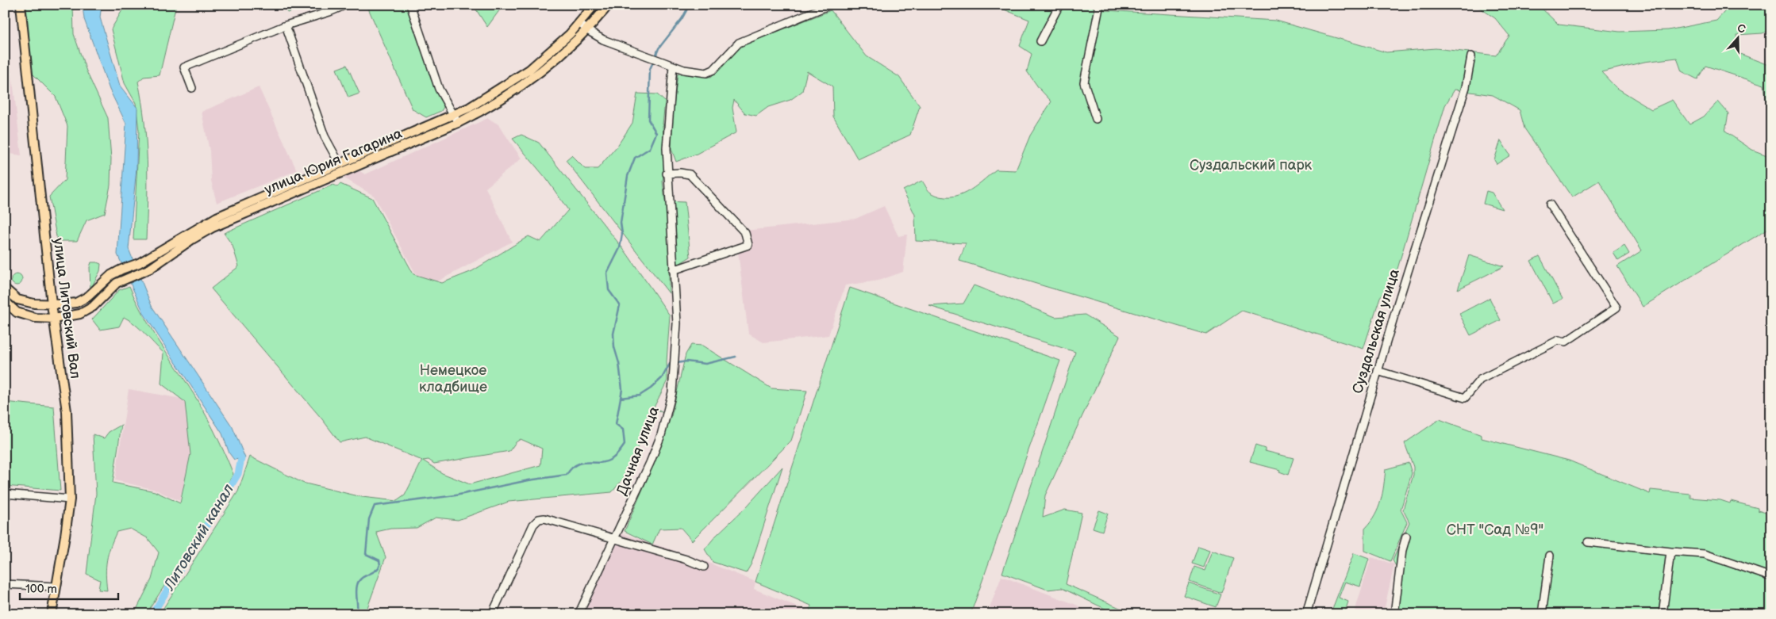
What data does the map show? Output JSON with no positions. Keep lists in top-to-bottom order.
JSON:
{
  "streets": {
    "main road": ["улица Юрия Гагарина", "улица Литовский Вал"],
    "street": ["Суздальская улица", "Дачная улица"]
  },
  "crossings": [
    ["улица Юрия Гагарина", "улица Литовский Вал"]
  ],
  "water": ["Литовский канал"],
  "parks": ["Суздальский парк", "Немецкое кладбище", "СНТ \"Сад №9\""],
  "scale_bar": "100 m",
  "north": "top"
}
